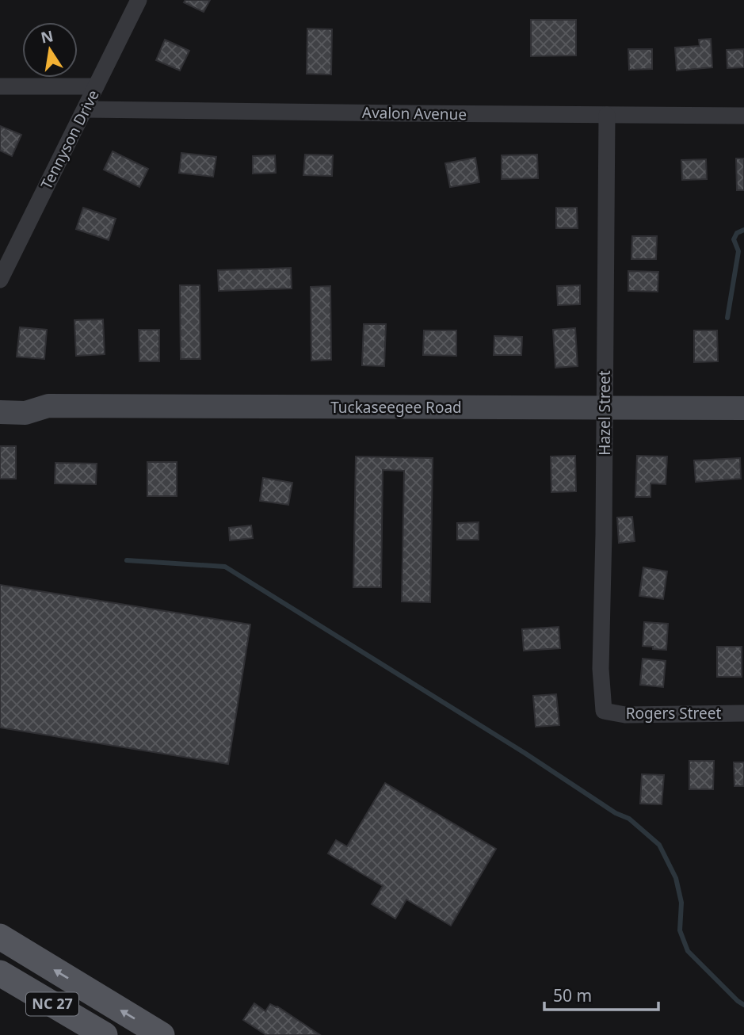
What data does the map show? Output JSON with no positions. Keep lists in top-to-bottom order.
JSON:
{
  "streets": {
    "main road": ["Tuckaseegee Road", "NC 27"],
    "street": [
      "Avalon Avenue",
      "Tennyson Drive",
      "Hazel Street",
      "Rogers Street"
    ]
  },
  "crossings": [
    ["Avalon Avenue", "Tennyson Drive"],
    ["Avalon Avenue", "Hazel Street"],
    ["Tuckaseegee Road", "Hazel Street"],
    ["Hazel Street", "Rogers Street"]
  ],
  "scale_bar": "50 m",
  "north": "top"
}
